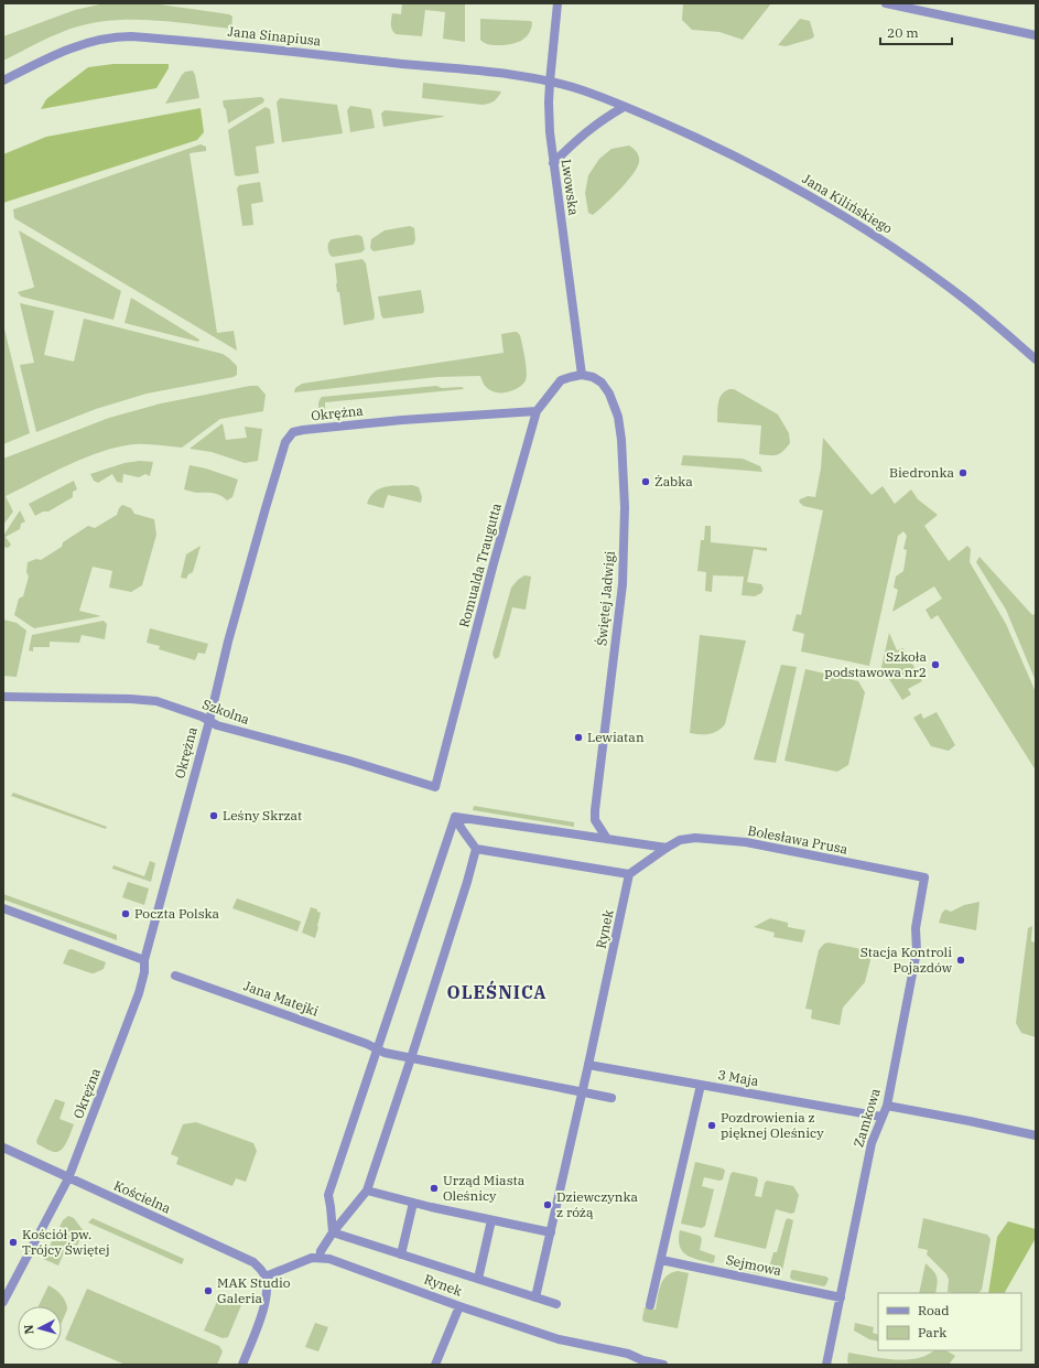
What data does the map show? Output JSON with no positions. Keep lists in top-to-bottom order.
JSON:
{
  "streets": {
    "street": [
      "Jana Sinapiusa",
      "Lwowska",
      "Jana Kilińskiego",
      "Okrężna",
      "Romualda Traugutta",
      "Świętej Jadwigi",
      "Szkolna",
      "Bolesława Prusa",
      "Rynek",
      "Jana Matejki",
      "3 Maja",
      "Zamkowa",
      "Kościelna",
      "Sejmowa"
    ]
  },
  "crossings": [
    ["Jana Sinapiusa", "Lwowska"],
    ["Jana Sinapiusa", "Jana Kilińskiego"],
    ["Lwowska", "Jana Kilińskiego"],
    ["Lwowska", "Romualda Traugutta"],
    ["Lwowska", "Świętej Jadwigi"],
    ["Okrężna", "Romualda Traugutta"],
    ["Okrężna", "Szkolna"],
    ["Okrężna", "Kościelna"],
    ["Romualda Traugutta", "Świętej Jadwigi"],
    ["Romualda Traugutta", "Szkolna"],
    ["Bolesława Prusa", "Zamkowa"],
    ["Rynek", "3 Maja"],
    ["3 Maja", "Zamkowa"],
    ["Zamkowa", "Sejmowa"]
  ],
  "districts": ["OLEŚNICA"],
  "places": [
    "Biedronka",
    "Żabka",
    "Szkoła podstawowa nr2",
    "Lewiatan",
    "Leśny Skrzat",
    "Poczta Polska",
    "Stacja Kontroli Pojazdów",
    "Pozdrowienia z pięknej Oleśnicy",
    "Urząd Miasta Oleśnicy",
    "Dziewczynka z różą",
    "Kościół pw. Trójcy Świętej",
    "MAK Studio Galeria"
  ],
  "legend": ["Road", "Park"],
  "scale_bar": "20 m",
  "north": "left"
}
